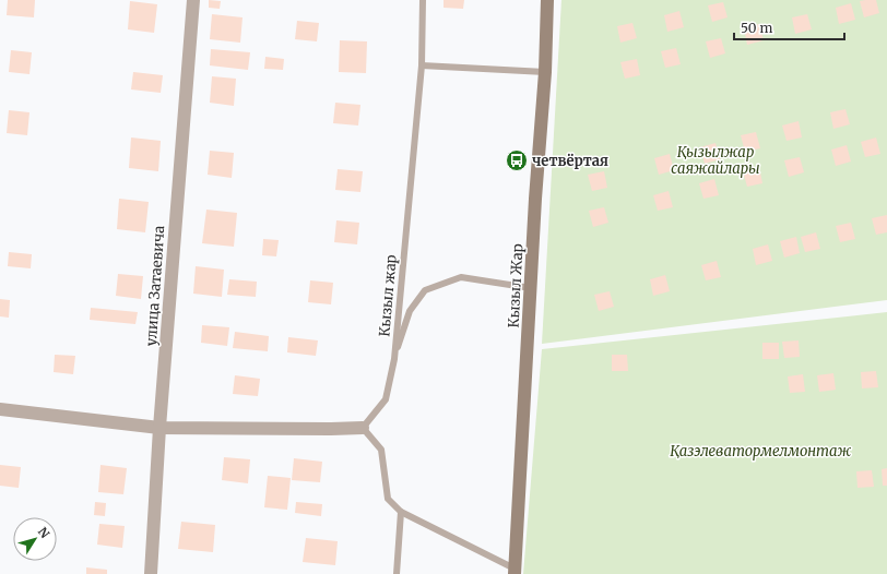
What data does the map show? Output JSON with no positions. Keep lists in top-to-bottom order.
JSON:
{
  "streets": {
    "main road": ["Кызыл Жар"],
    "street": ["улица Затаевича"],
    "lane": ["Кызыл жар"]
  },
  "parks": ["Қызылжар саяжайлары", "Қазэлеватормелмонтаж"],
  "places": {
    "bus stop": ["четвёртая"]
  },
  "scale_bar": "50 m",
  "north": "top right"
}
